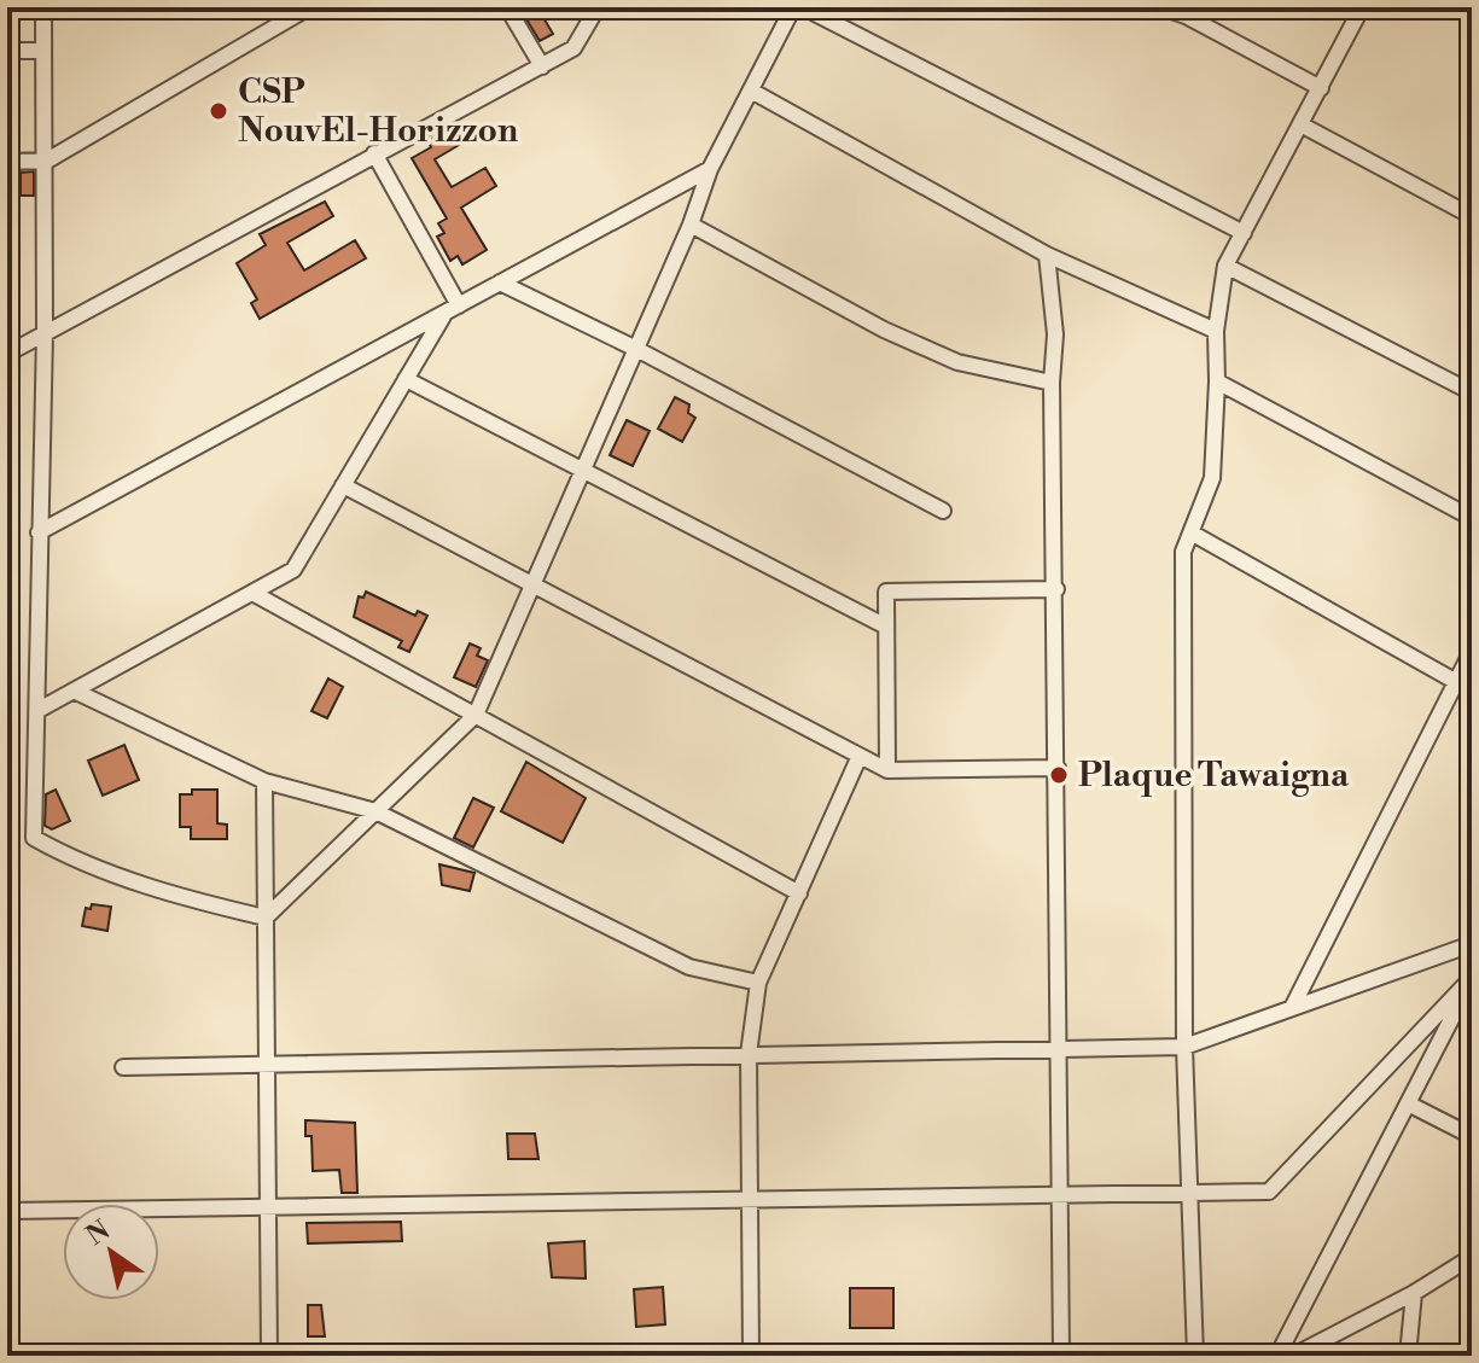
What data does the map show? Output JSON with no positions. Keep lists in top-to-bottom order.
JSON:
{
  "places": ["CSP NouvEl-Horizzon", "Plaque Tawaigna"],
  "north": "top left"
}
